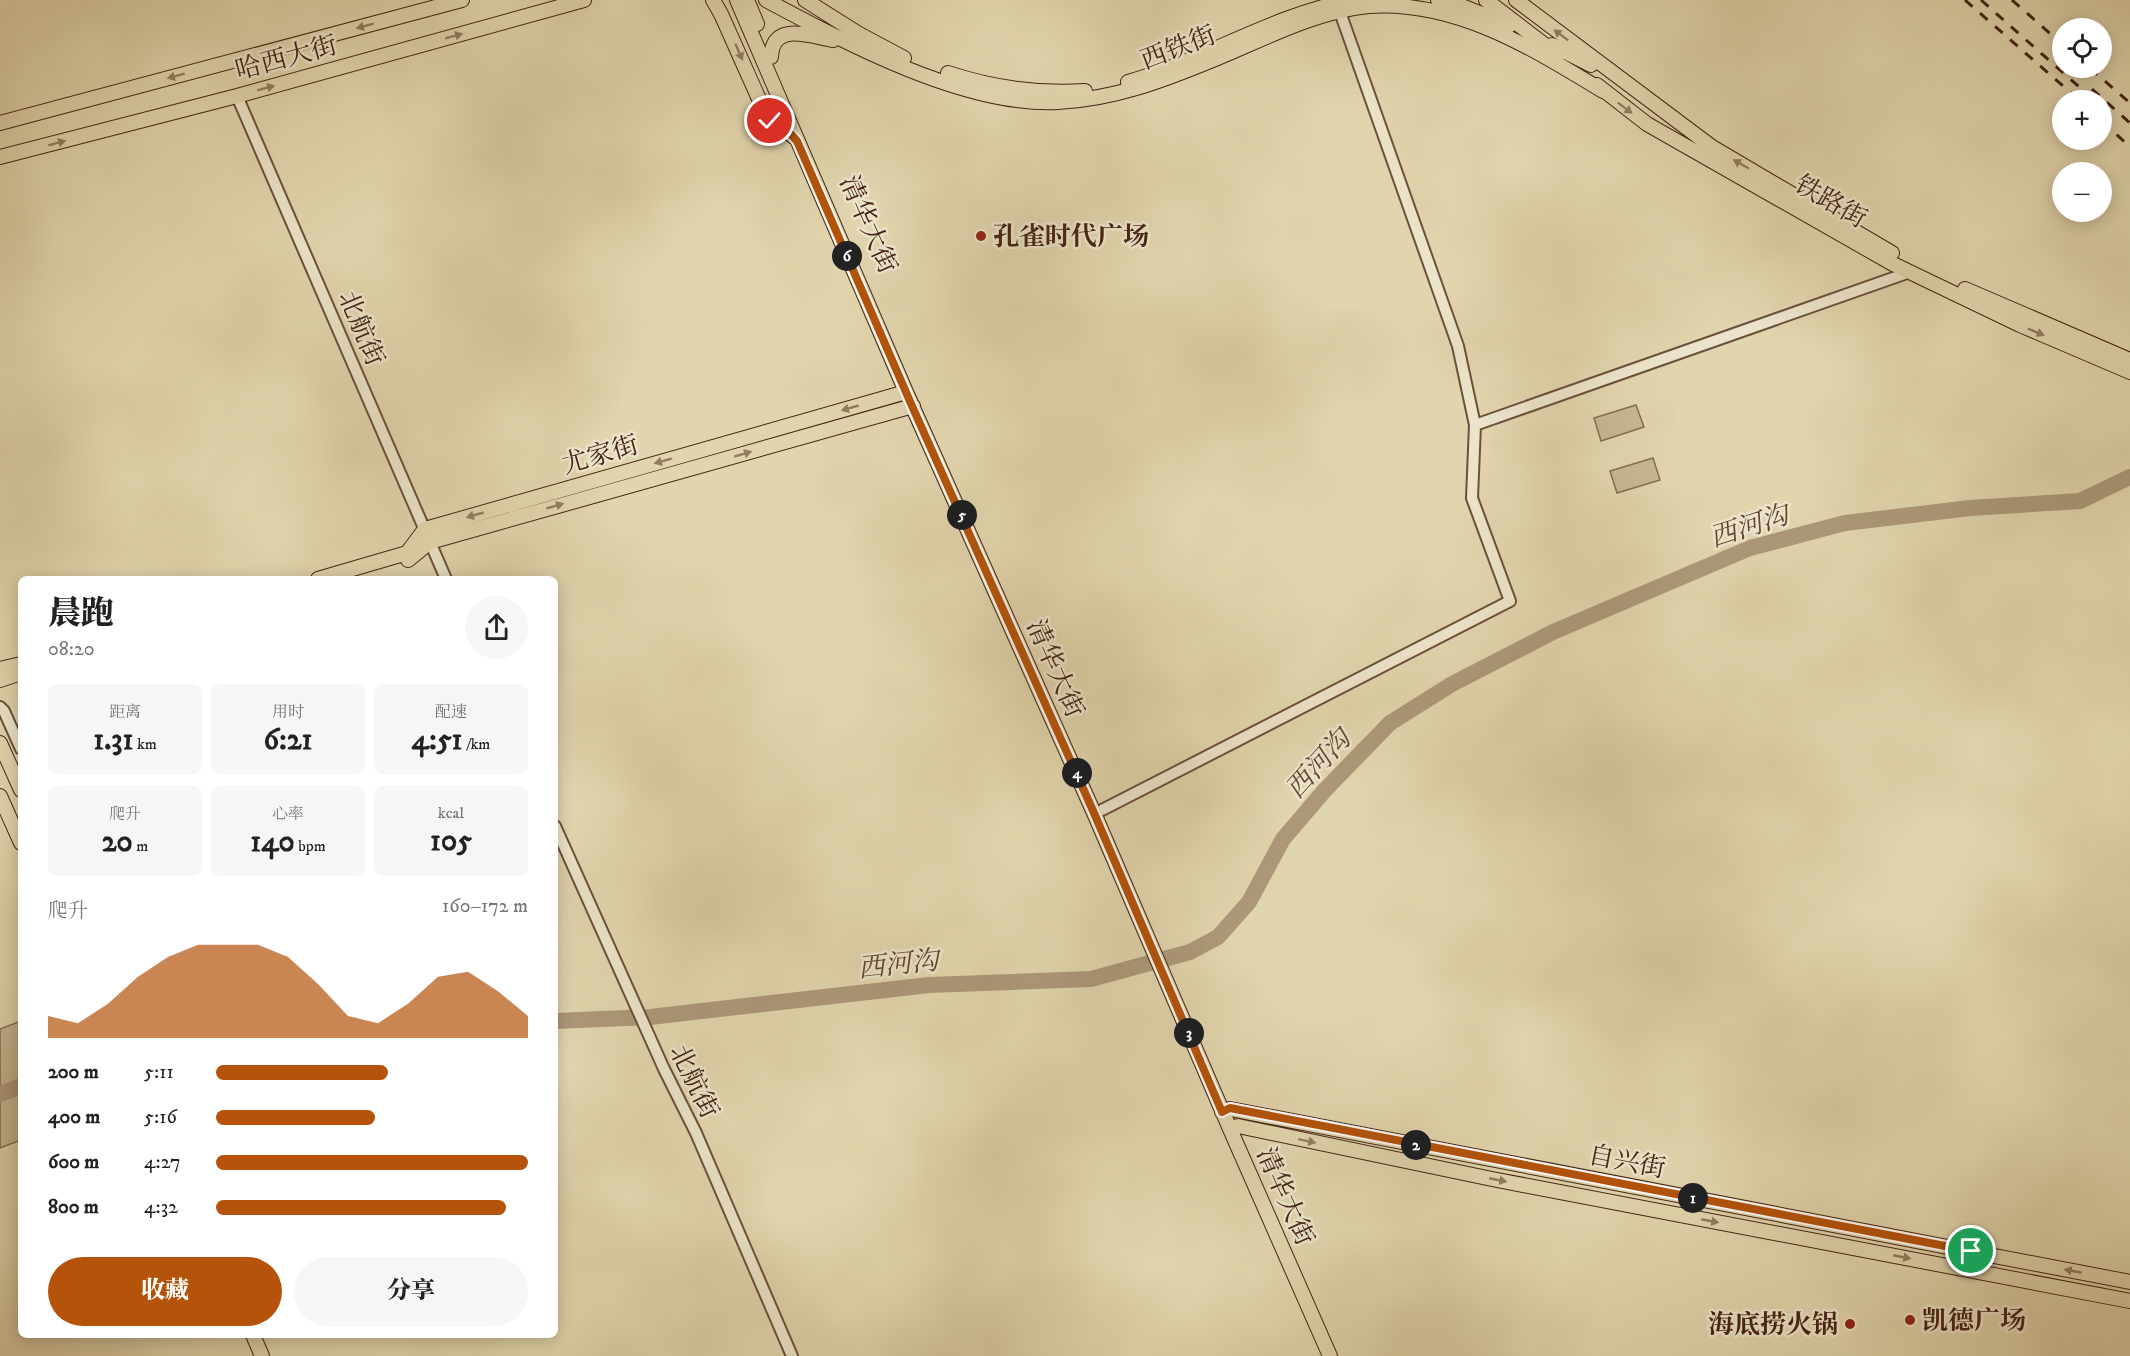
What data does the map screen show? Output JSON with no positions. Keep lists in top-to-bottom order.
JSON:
{
  "streets": {
    "main road": [
      "西铁街",
      "哈西大街",
      "铁路街",
      "清华大街",
      "尤家街",
      "自兴街"
    ],
    "street": ["北航街"]
  },
  "crossings": [
    ["西铁街", "铁路街"],
    ["哈西大街", "北航街"],
    ["清华大街", "尤家街"],
    ["清华大街", "自兴街"],
    ["北航街", "尤家街"]
  ],
  "water": ["西河沟"],
  "places": ["孔雀时代广场", "凯德广场", "海底捞火锅"],
  "page": {
    "map_buttons": ["+", "−"],
    "pins": [
      "6",
      "5",
      "4",
      "3",
      "2",
      "1"
    ],
    "heading": ["晨跑", "08:20"],
    "stats": [
      ["距离", "1.31 km"],
      ["用时", "6:21"],
      ["配速", "4:51 /km"],
      ["爬升", "20 m"],
      ["心率", "140 bpm"],
      ["kcal", "105"]
    ],
    "chart": ["爬升", "160–172 m"],
    "list": [
      {
        "name": "200 m",
        "note": "5:11"
      },
      {
        "name": "400 m",
        "note": "5:16"
      },
      {
        "name": "600 m",
        "note": "4:27"
      },
      {
        "name": "800 m",
        "note": "4:32"
      }
    ],
    "buttons": ["收藏", "分享"]
  }
}
